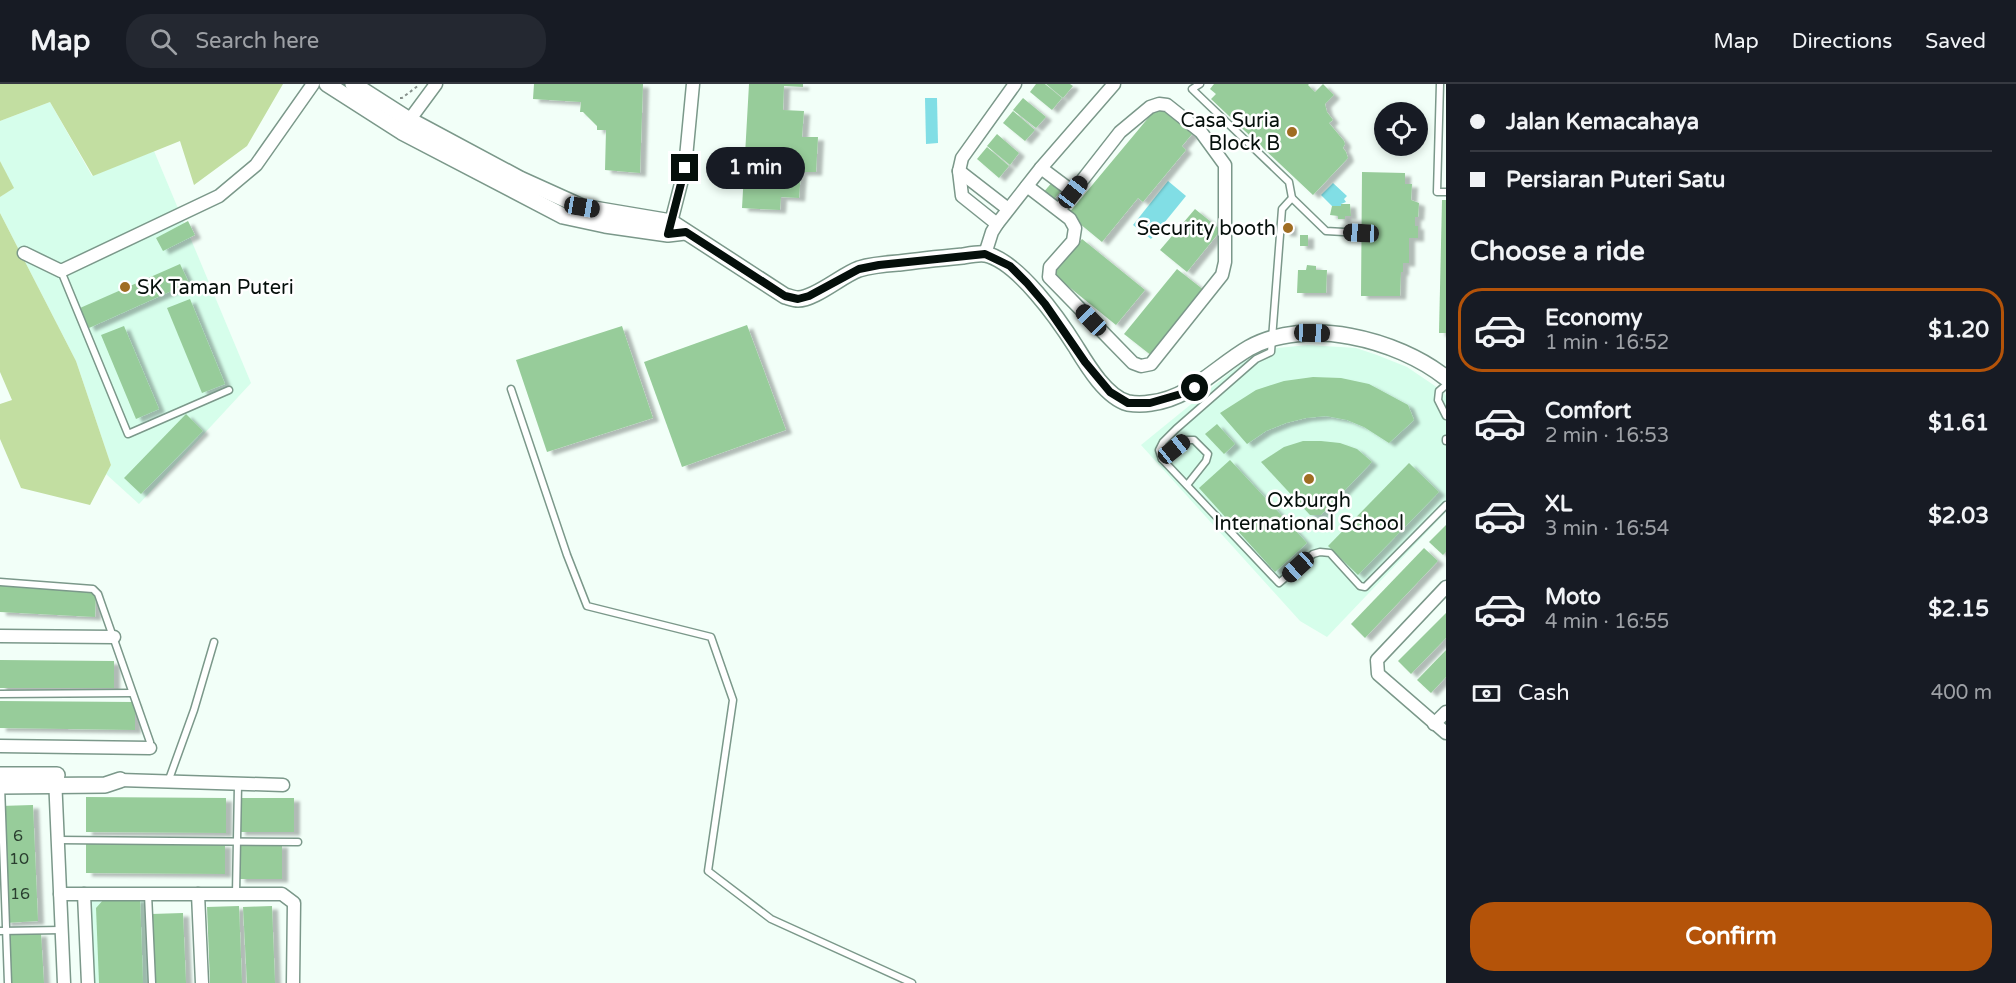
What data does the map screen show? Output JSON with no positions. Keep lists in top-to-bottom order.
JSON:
{
  "places": [
    "Casa Suria Block B",
    "Security booth",
    "SK Taman Puteri",
    "Oxburgh International School"
  ],
  "house_numbers": ["6", "10", "16"],
  "page": {
    "header": "Map",
    "search": "Search here",
    "nav": ["Map", "Directions", "Saved"],
    "banner": ["Jalan Kemacahaya", "Persiaran Puteri Satu"],
    "bubble": "1 min",
    "heading": "Choose a ride",
    "list": [
      {
        "name": "Economy",
        "note": "1 min · 16:52",
        "value": "$1.20"
      },
      {
        "name": "Comfort",
        "note": "2 min · 16:53",
        "value": "$1.61"
      },
      {
        "name": "XL",
        "note": "3 min · 16:54",
        "value": "$2.03"
      },
      {
        "name": "Moto",
        "note": "4 min · 16:55",
        "value": "$2.15"
      }
    ],
    "pay": ["Cash", "400 m"],
    "buttons": "Confirm"
  }
}
